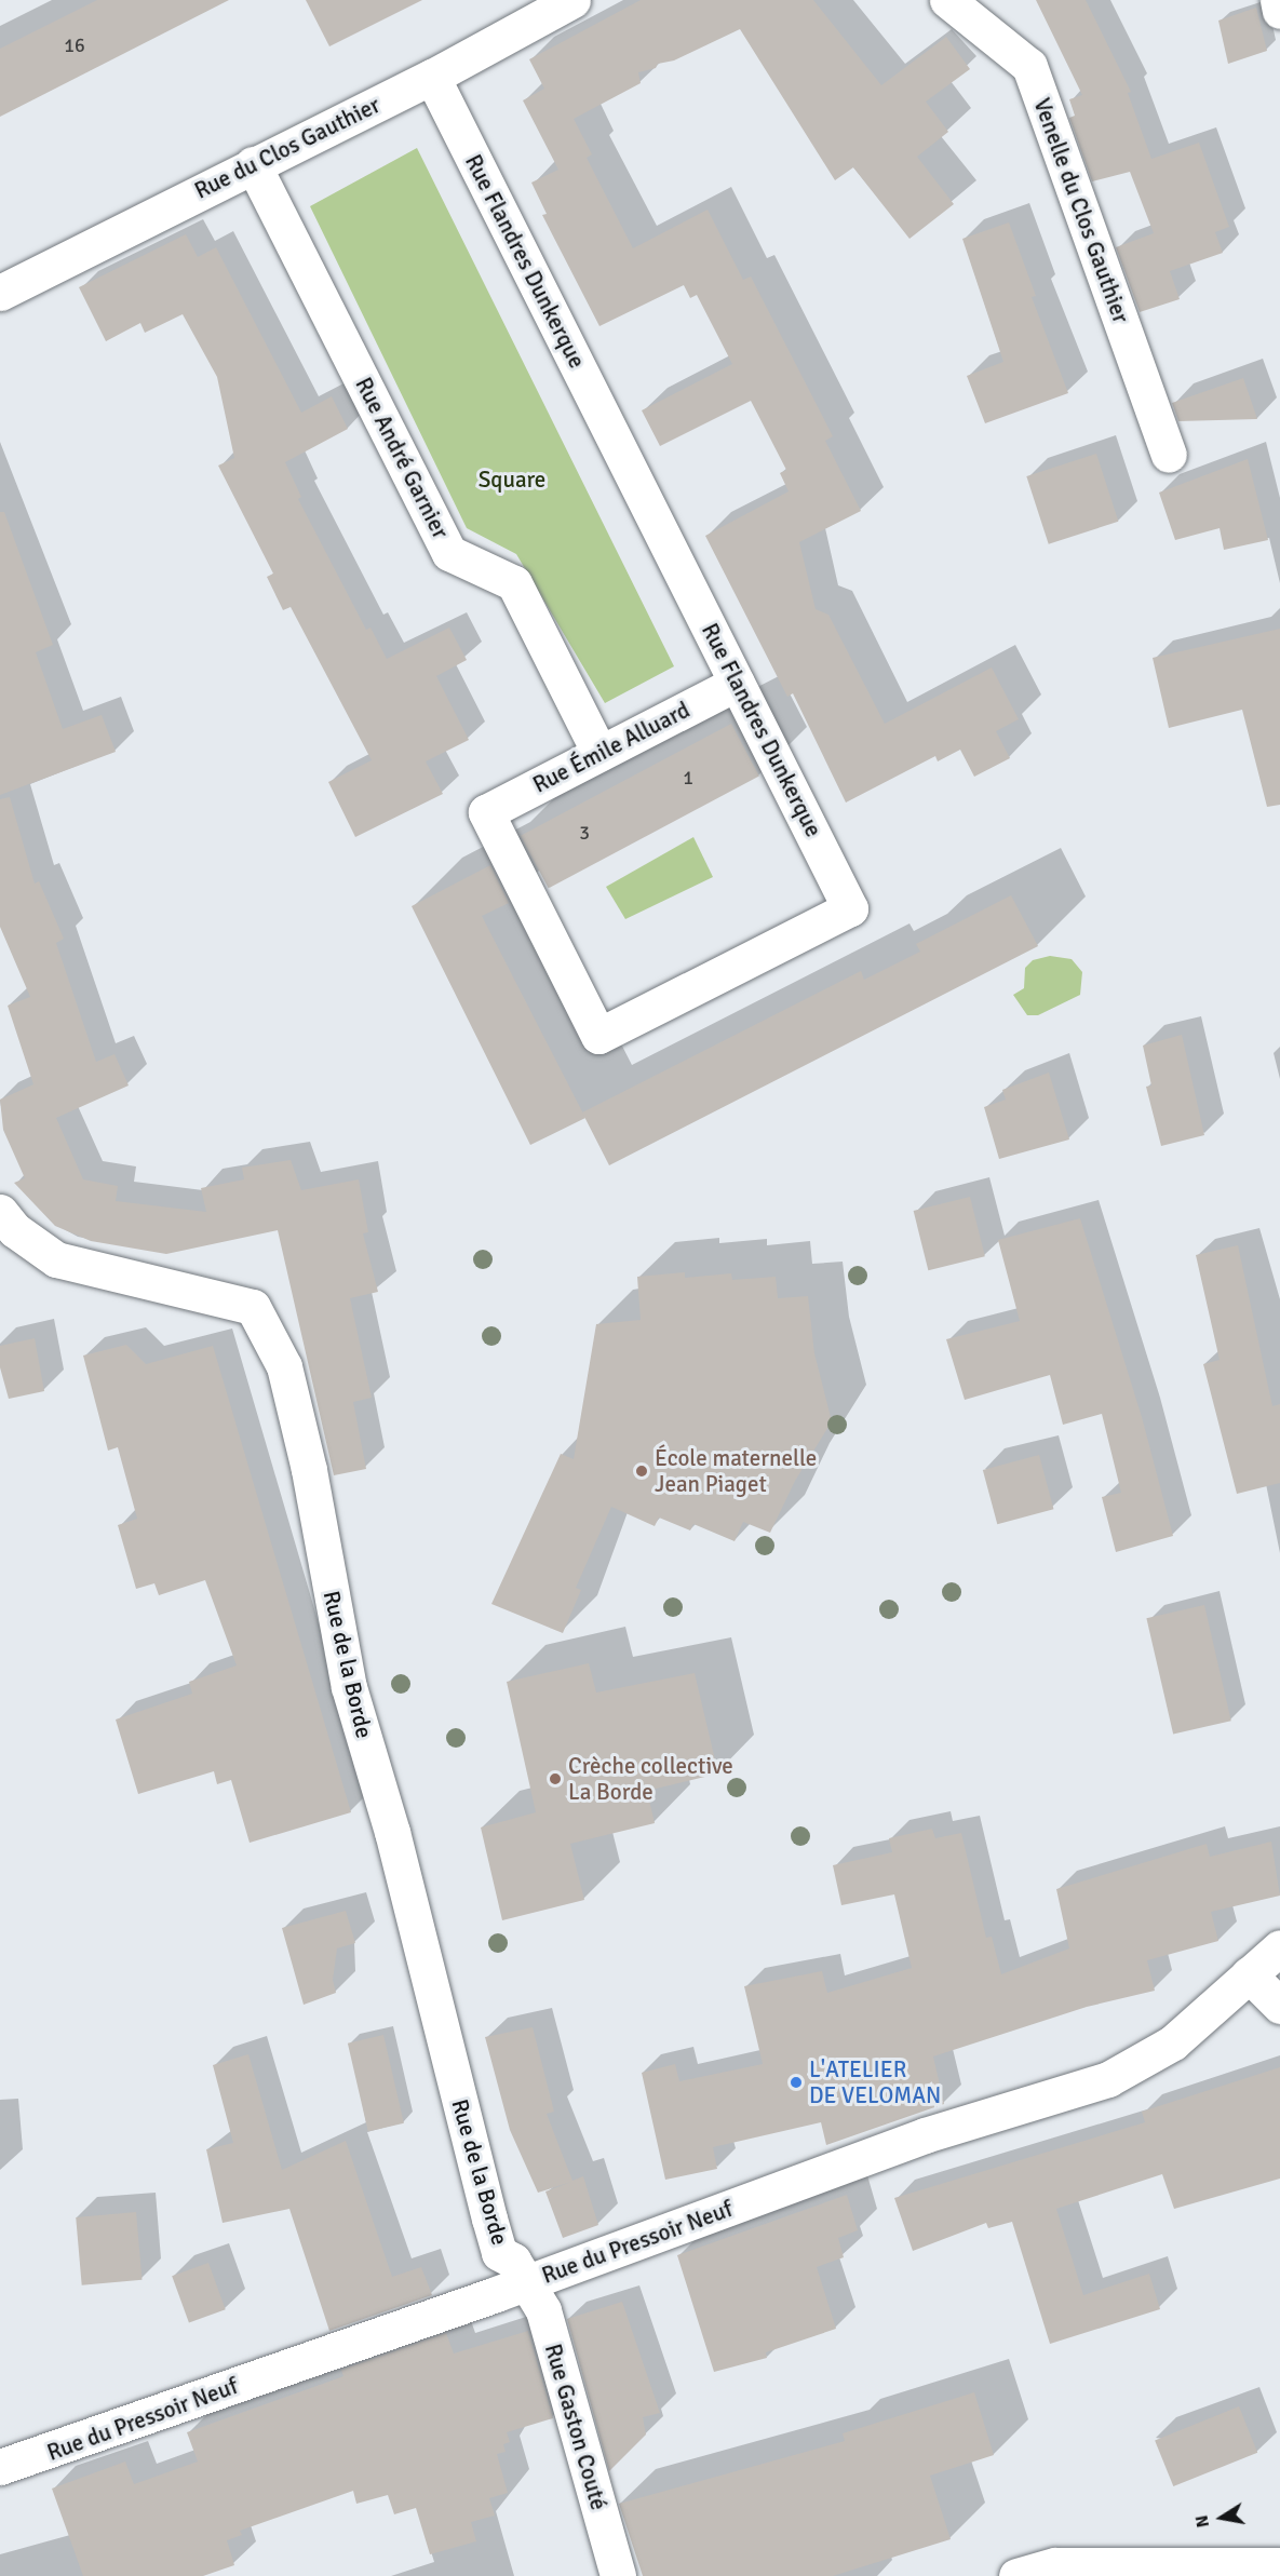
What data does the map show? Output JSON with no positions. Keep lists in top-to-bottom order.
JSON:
{
  "streets": {
    "street": [
      "Rue du Clos Gauthier",
      "Venelle du Clos Gauthier",
      "Rue Flandres Dunkerque",
      "Rue André Garnier",
      "Rue Émile Alluard",
      "Rue de la Borde",
      "Rue du Pressoir Neuf",
      "Rue Gaston Couté"
    ]
  },
  "crossings": [
    ["Rue du Clos Gauthier", "Rue Flandres Dunkerque"],
    ["Rue du Clos Gauthier", "Rue André Garnier"],
    ["Rue Flandres Dunkerque", "Rue Émile Alluard"],
    ["Rue André Garnier", "Rue Émile Alluard"],
    ["Rue de la Borde", "Rue du Pressoir Neuf"],
    ["Rue de la Borde", "Rue Gaston Couté"],
    ["Rue du Pressoir Neuf", "Rue Gaston Couté"]
  ],
  "parks": ["Square"],
  "places": ["École maternelle Jean Piaget", "Crèche collective La Borde", "L'ATELIER DE VELOMAN"],
  "house_numbers": ["16", "1", "3"],
  "north": "left"
}
